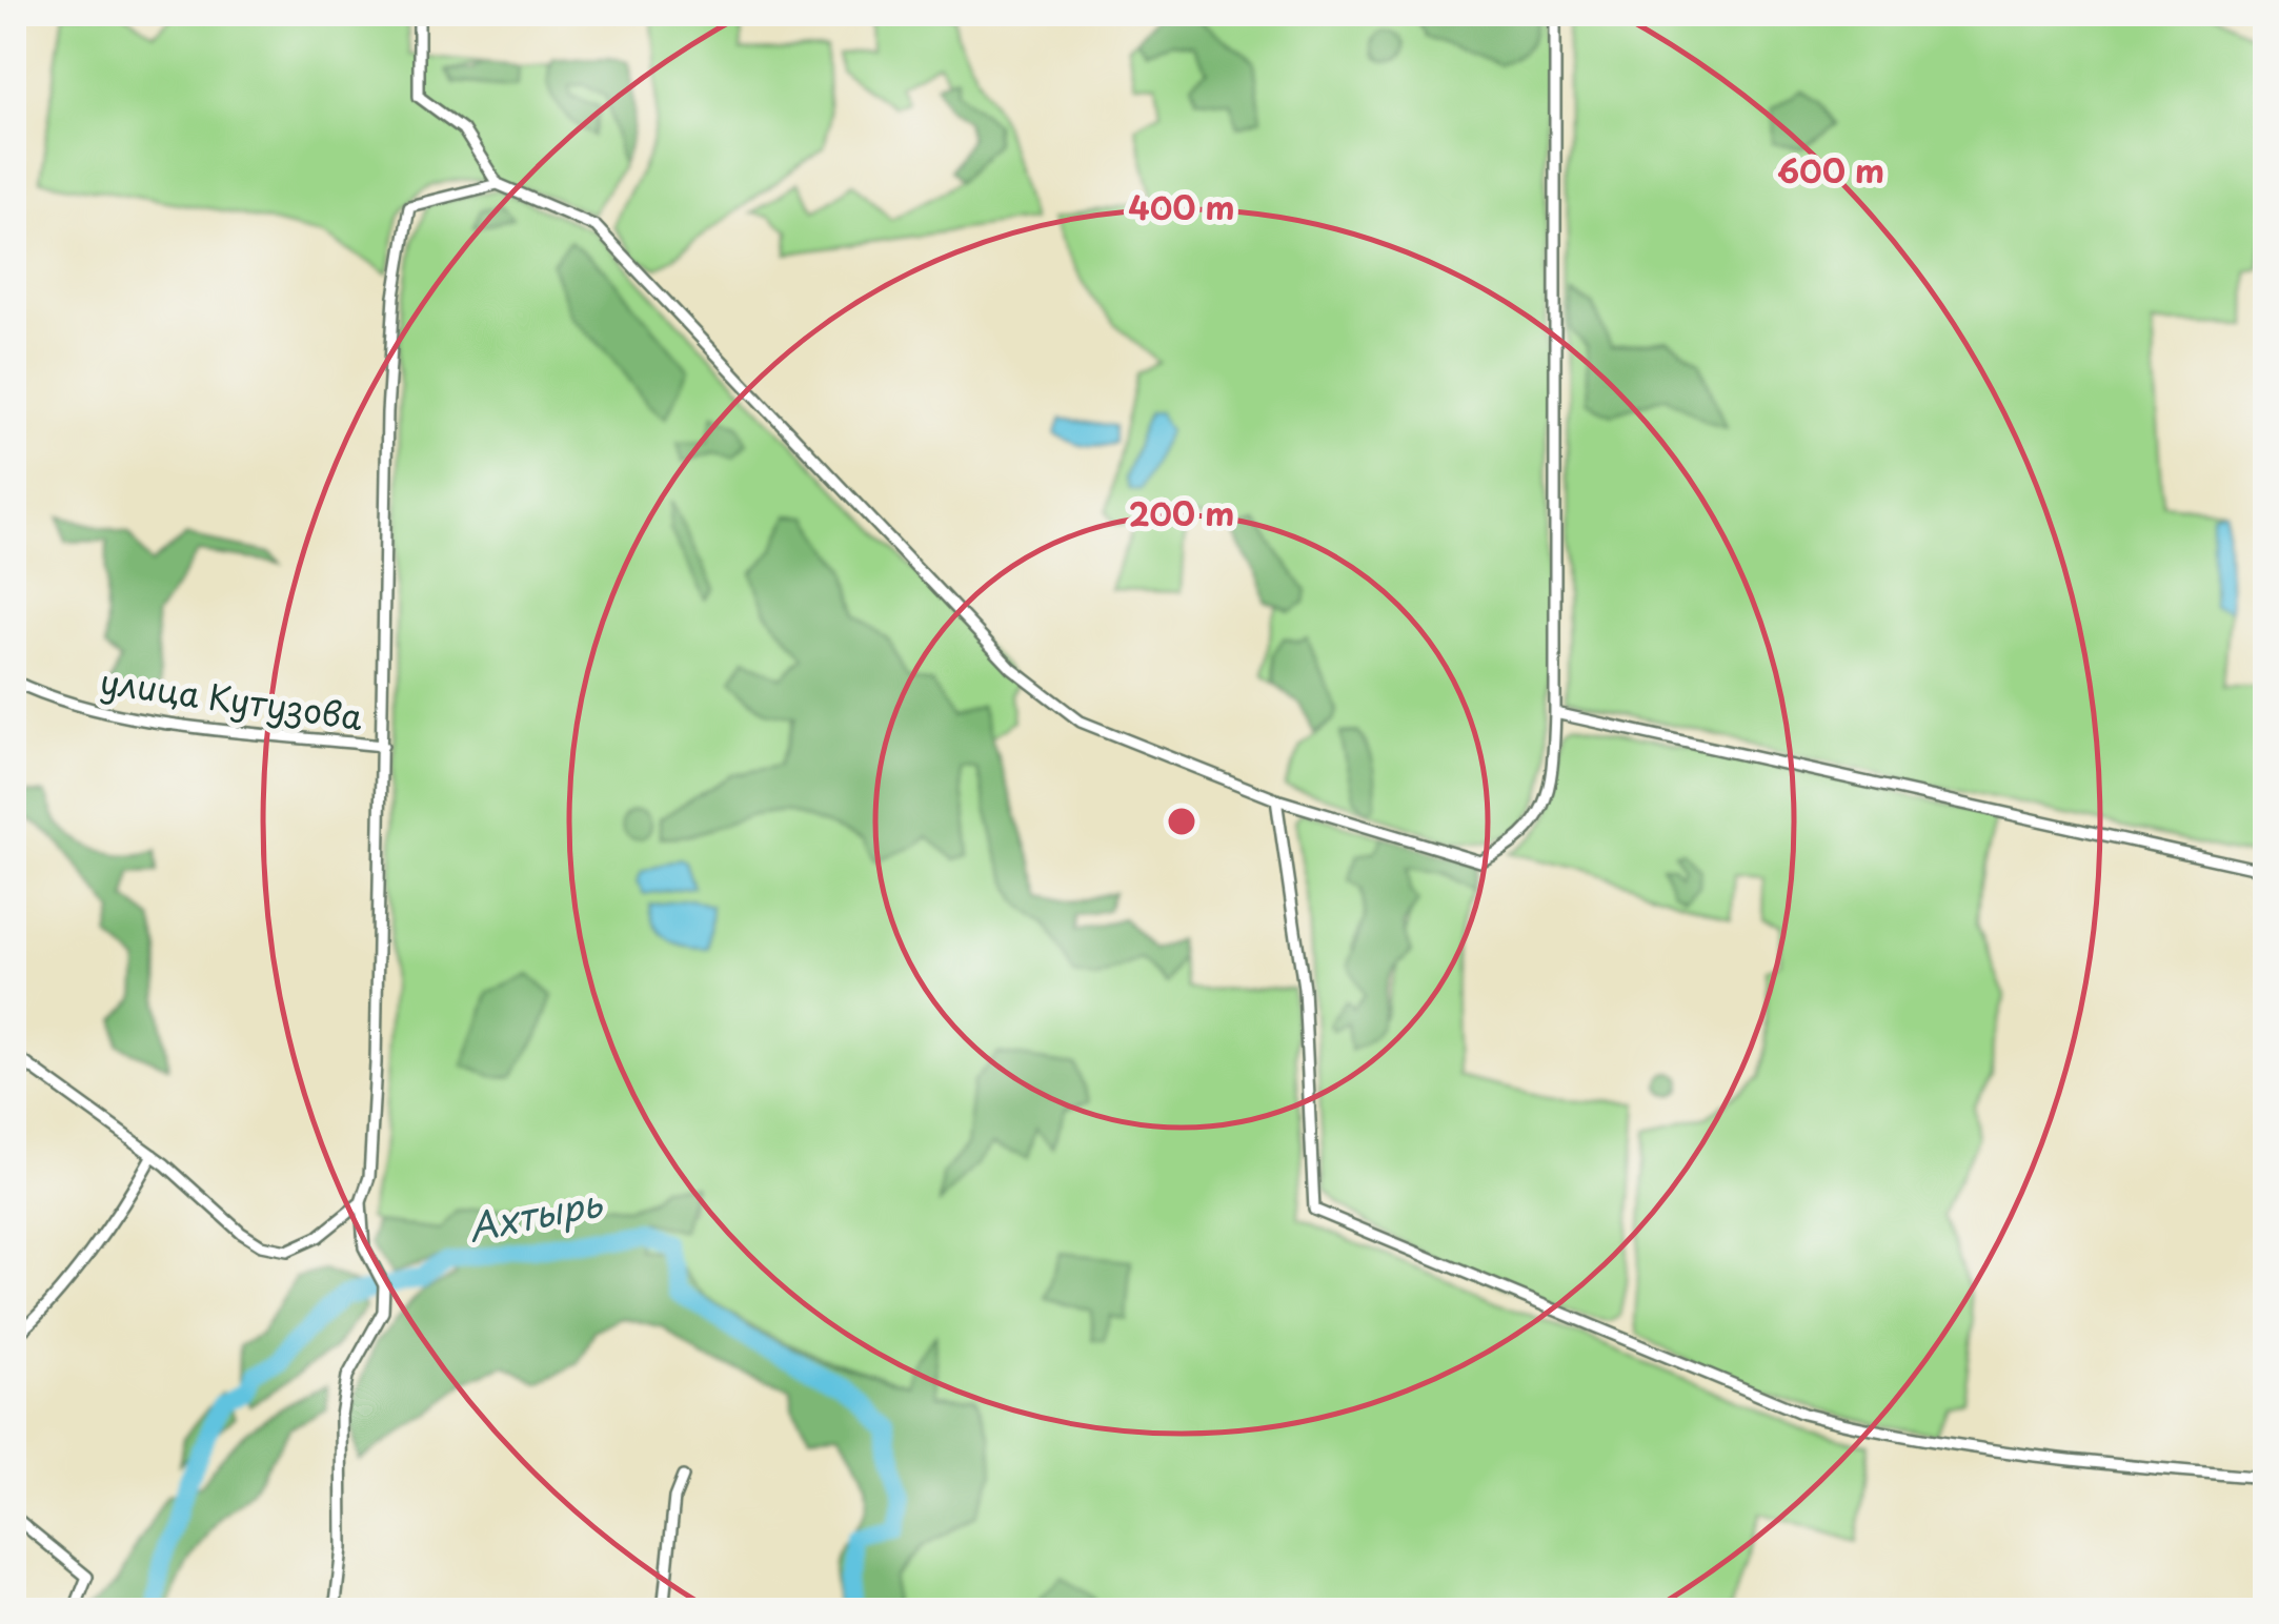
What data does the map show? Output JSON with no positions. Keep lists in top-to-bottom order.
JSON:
{
  "streets": {
    "street": ["улица Кутузова"]
  },
  "water": ["Ахтырь"],
  "rings": ["600 m", "400 m", "200 m"]
}
